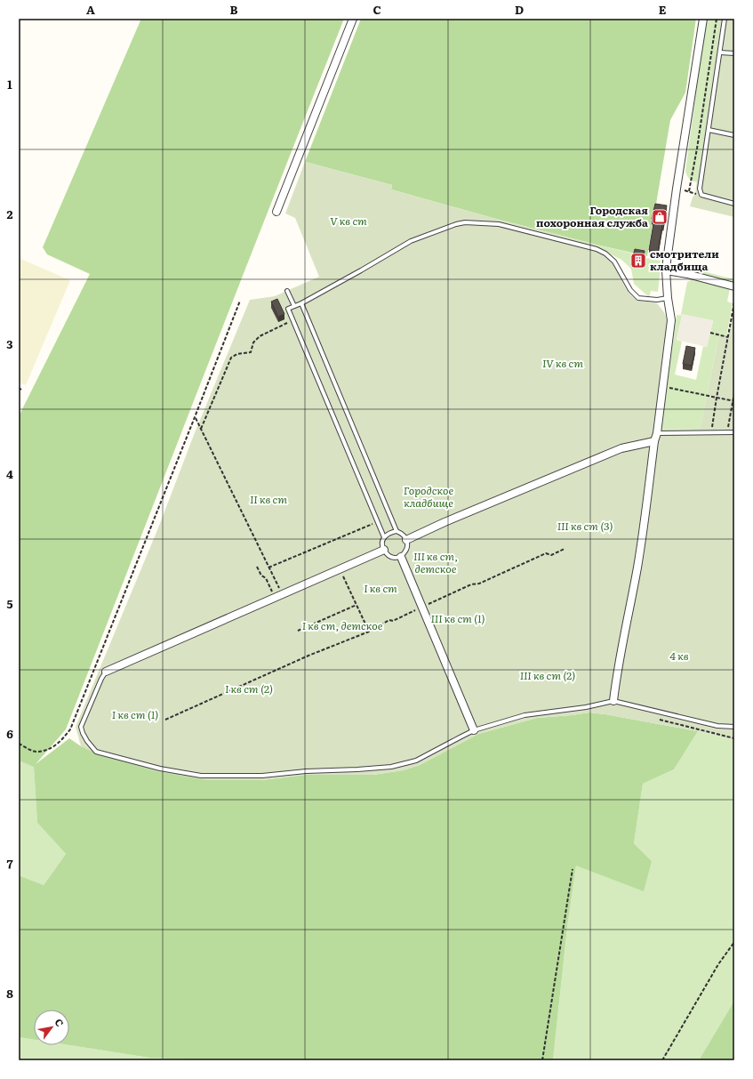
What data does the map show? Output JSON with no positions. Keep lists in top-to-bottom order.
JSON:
{
  "parks": [
    "V кв ст",
    "IV кв ст",
    "Городское кладбище",
    "II кв ст",
    "III кв ст (3)",
    "III кв ст, детское",
    "I кв ст",
    "III кв ст (1)",
    "I кв ст, детское",
    "4 кв",
    "III кв ст (2)",
    "I кв ст (2)",
    "I кв ст (1)"
  ],
  "places": {
    "shop": ["Городская похоронная служба"],
    "building": ["смотрители кладбища"]
  },
  "north": "top right",
  "grid": {
    "columns": [
      "A",
      "B",
      "C",
      "D",
      "E"
    ],
    "rows": [
      "1",
      "2",
      "3",
      "4",
      "5",
      "6",
      "7",
      "8"
    ]
  }
}
